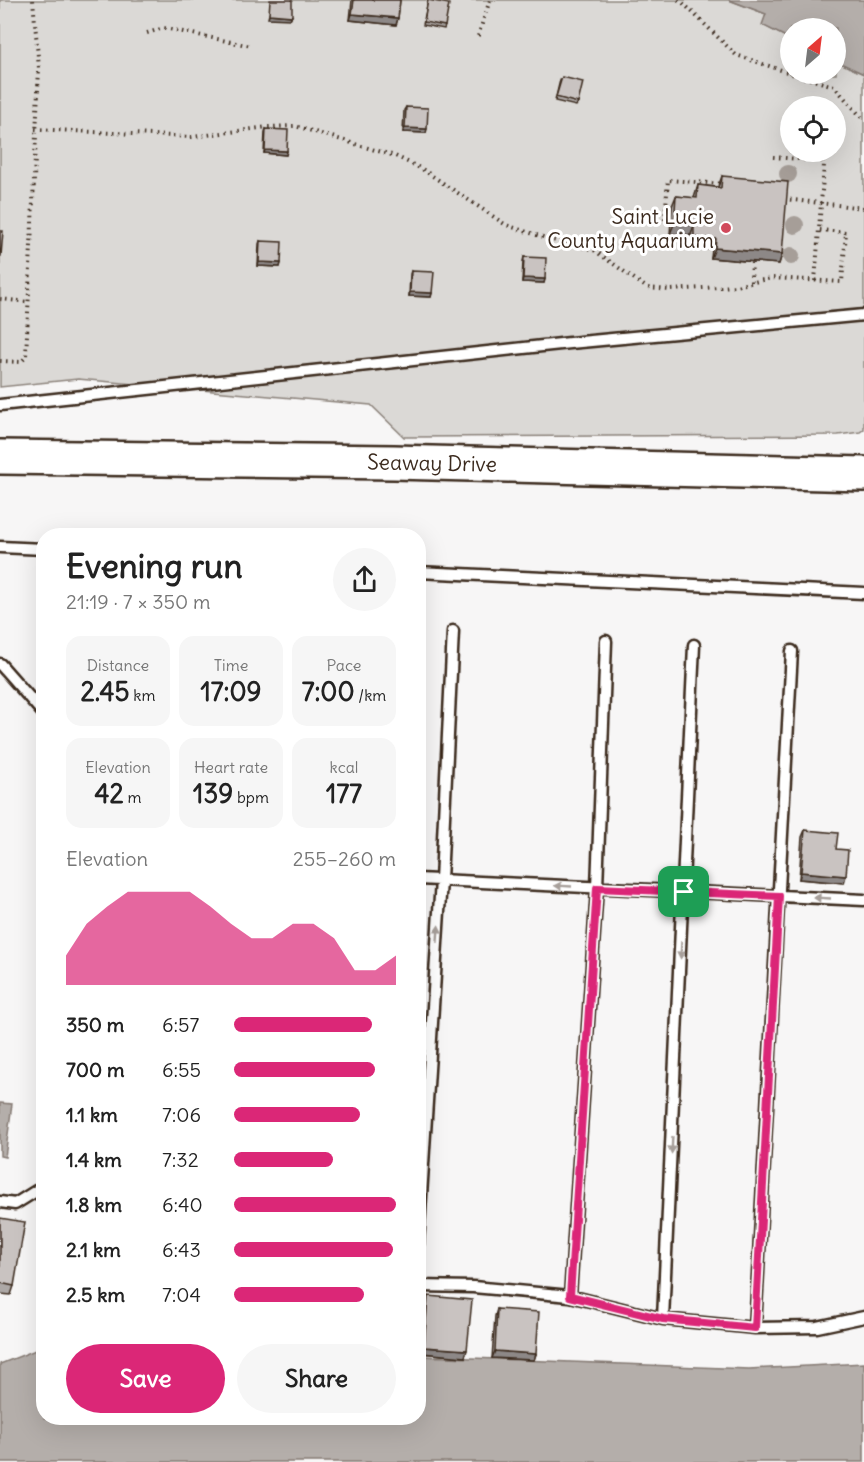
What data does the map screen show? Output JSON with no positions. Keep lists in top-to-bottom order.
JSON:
{
  "streets": {
    "main road": ["Seaway Drive"]
  },
  "places": ["Saint Lucie County Aquarium"],
  "north": "top right",
  "page": {
    "heading": ["Evening run", "21:19 · 7 × 350 m"],
    "stats": [
      ["Distance", "2.45 km"],
      ["Time", "17:09"],
      ["Pace", "7:00 /km"],
      ["Elevation", "42 m"],
      ["Heart rate", "139 bpm"],
      ["kcal", "177"]
    ],
    "chart": ["Elevation", "255–260 m"],
    "list": [
      {
        "name": "350 m",
        "note": "6:57"
      },
      {
        "name": "700 m",
        "note": "6:55"
      },
      {
        "name": "1.1 km",
        "note": "7:06"
      },
      {
        "name": "1.4 km",
        "note": "7:32"
      },
      {
        "name": "1.8 km",
        "note": "6:40"
      },
      {
        "name": "2.1 km",
        "note": "6:43"
      },
      {
        "name": "2.5 km",
        "note": "7:04"
      }
    ],
    "buttons": ["Save", "Share"]
  }
}
